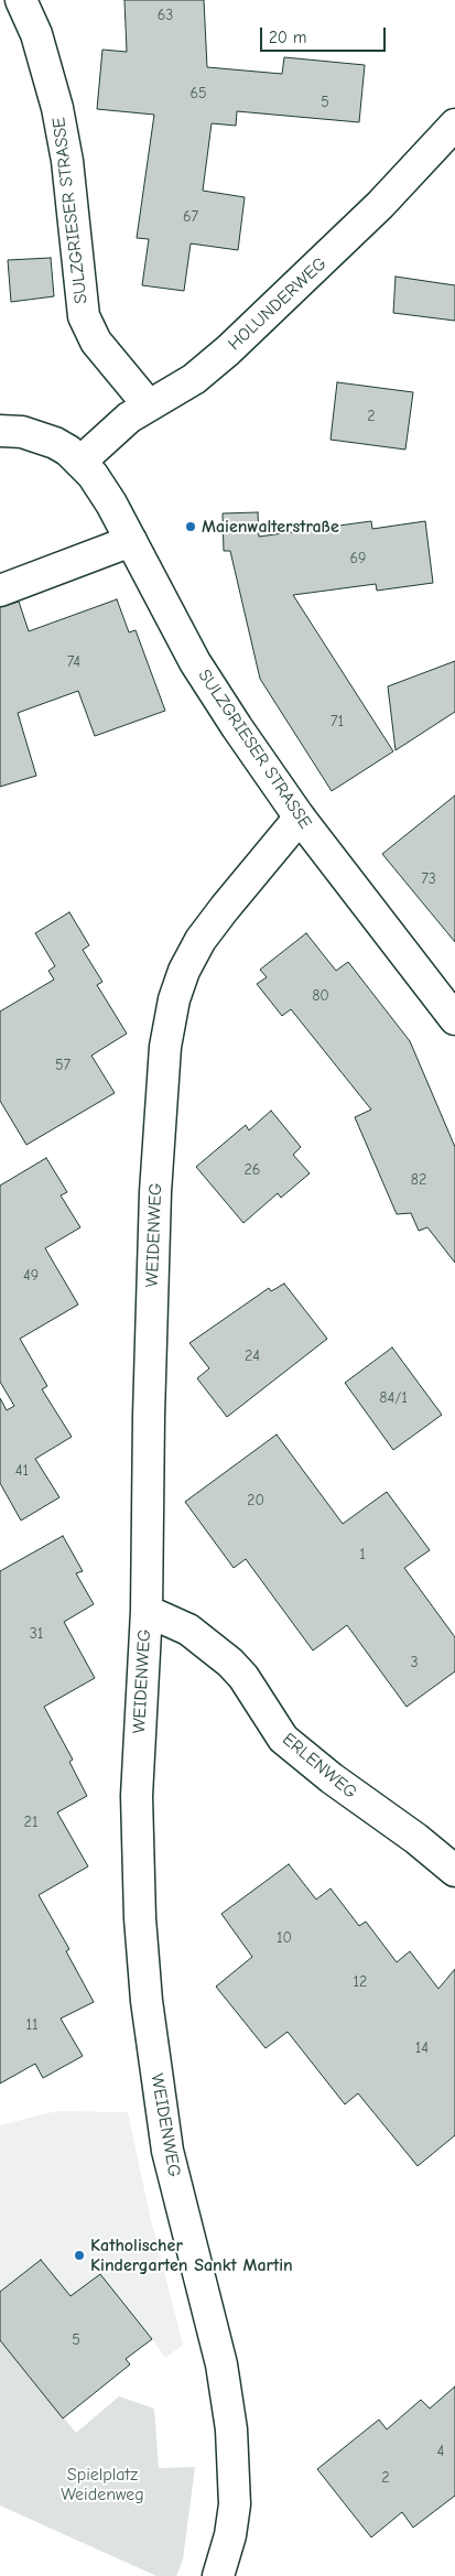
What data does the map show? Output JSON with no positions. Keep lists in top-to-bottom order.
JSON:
{
  "streets": {
    "street": [
      "SULZGRIESER STRASSE",
      "HOLUNDERWEG",
      "WEIDENWEG",
      "ERLENWEG"
    ]
  },
  "crossings": [
    ["SULZGRIESER STRASSE", "HOLUNDERWEG"],
    ["SULZGRIESER STRASSE", "WEIDENWEG"],
    ["WEIDENWEG", "ERLENWEG"]
  ],
  "parks": ["Spielplatz Weidenweg"],
  "places": ["Maienwalterstraße", "Katholischer Kindergarten Sankt Martin"],
  "house_numbers": [
    "63",
    "65",
    "5",
    "67",
    "2",
    "69",
    "74",
    "71",
    "73",
    "80",
    "57",
    "26",
    "82",
    "49",
    "24",
    "84/1",
    "41",
    "20",
    "1",
    "31",
    "3",
    "21",
    "10",
    "12",
    "11",
    "14",
    "5",
    "4",
    "2"
  ],
  "scale_bar": "20 m"
}
